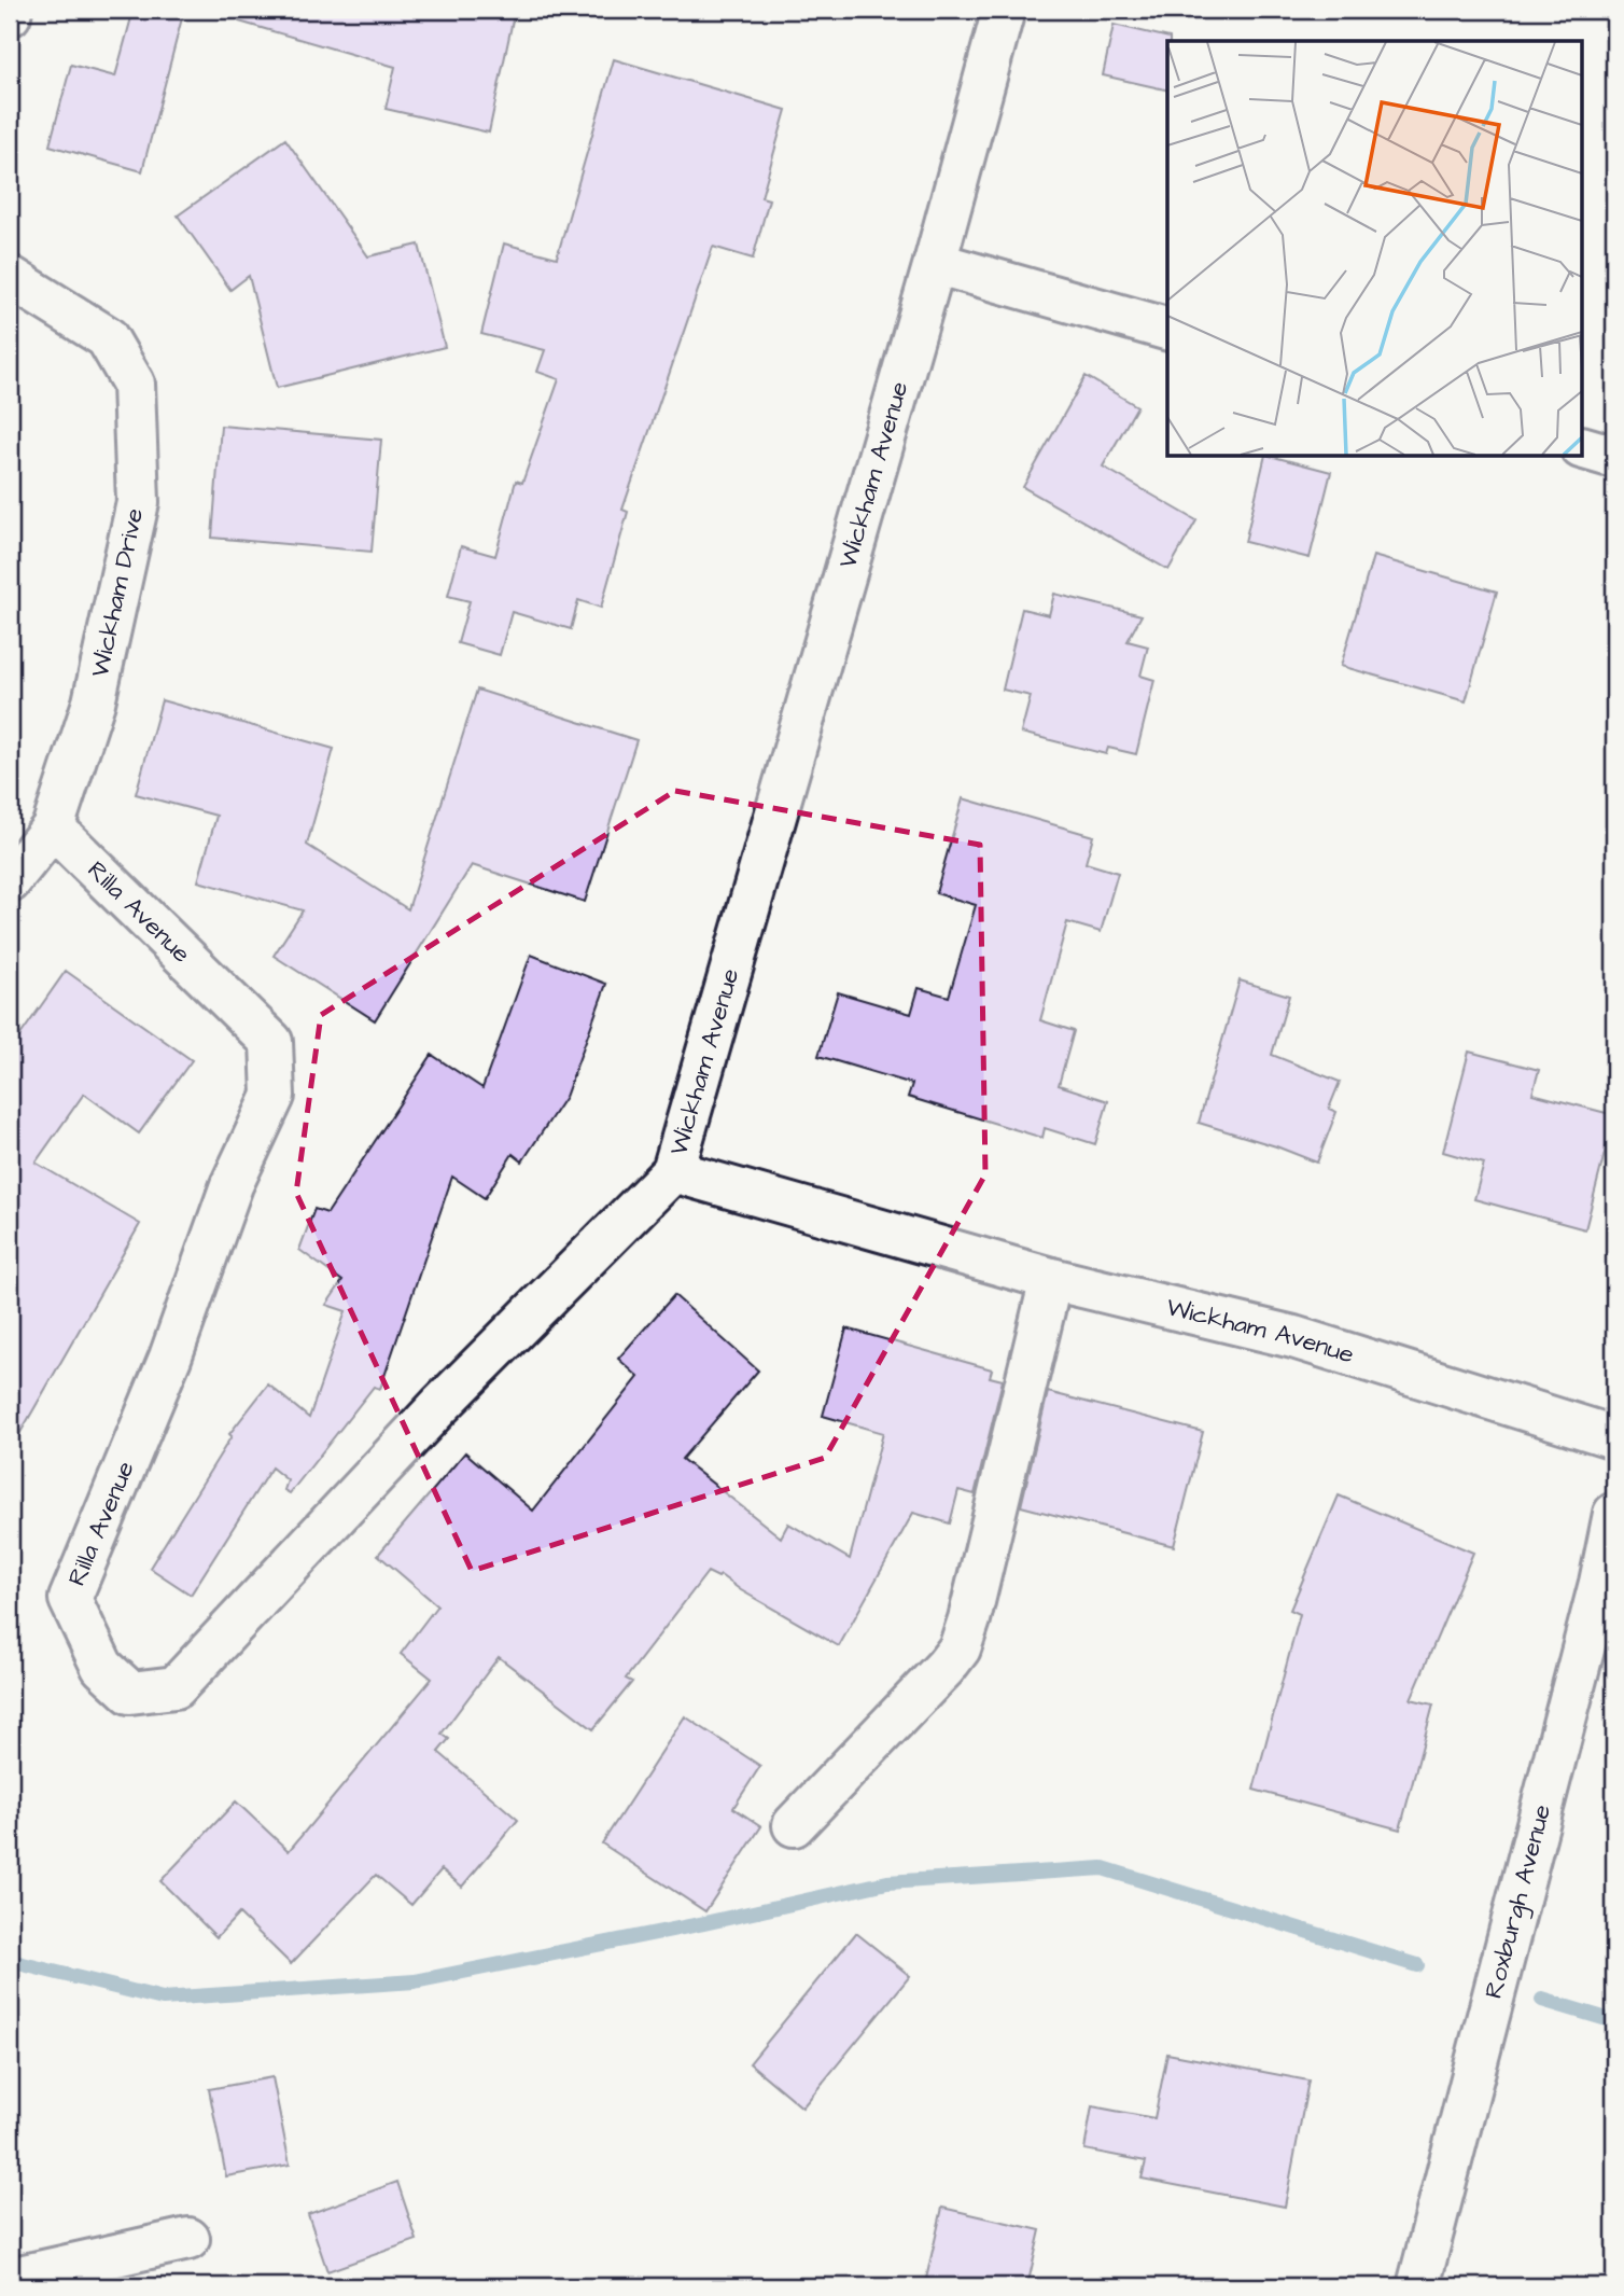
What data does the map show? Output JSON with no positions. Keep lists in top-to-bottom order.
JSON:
{
  "streets": {
    "street": [
      "Wickham Avenue",
      "Wickham Drive",
      "Rilla Avenue",
      "Roxburgh Avenue"
    ]
  },
  "crossings": [
    ["Wickham Avenue", "Rilla Avenue"],
    ["Wickham Drive", "Rilla Avenue"]
  ]
}
